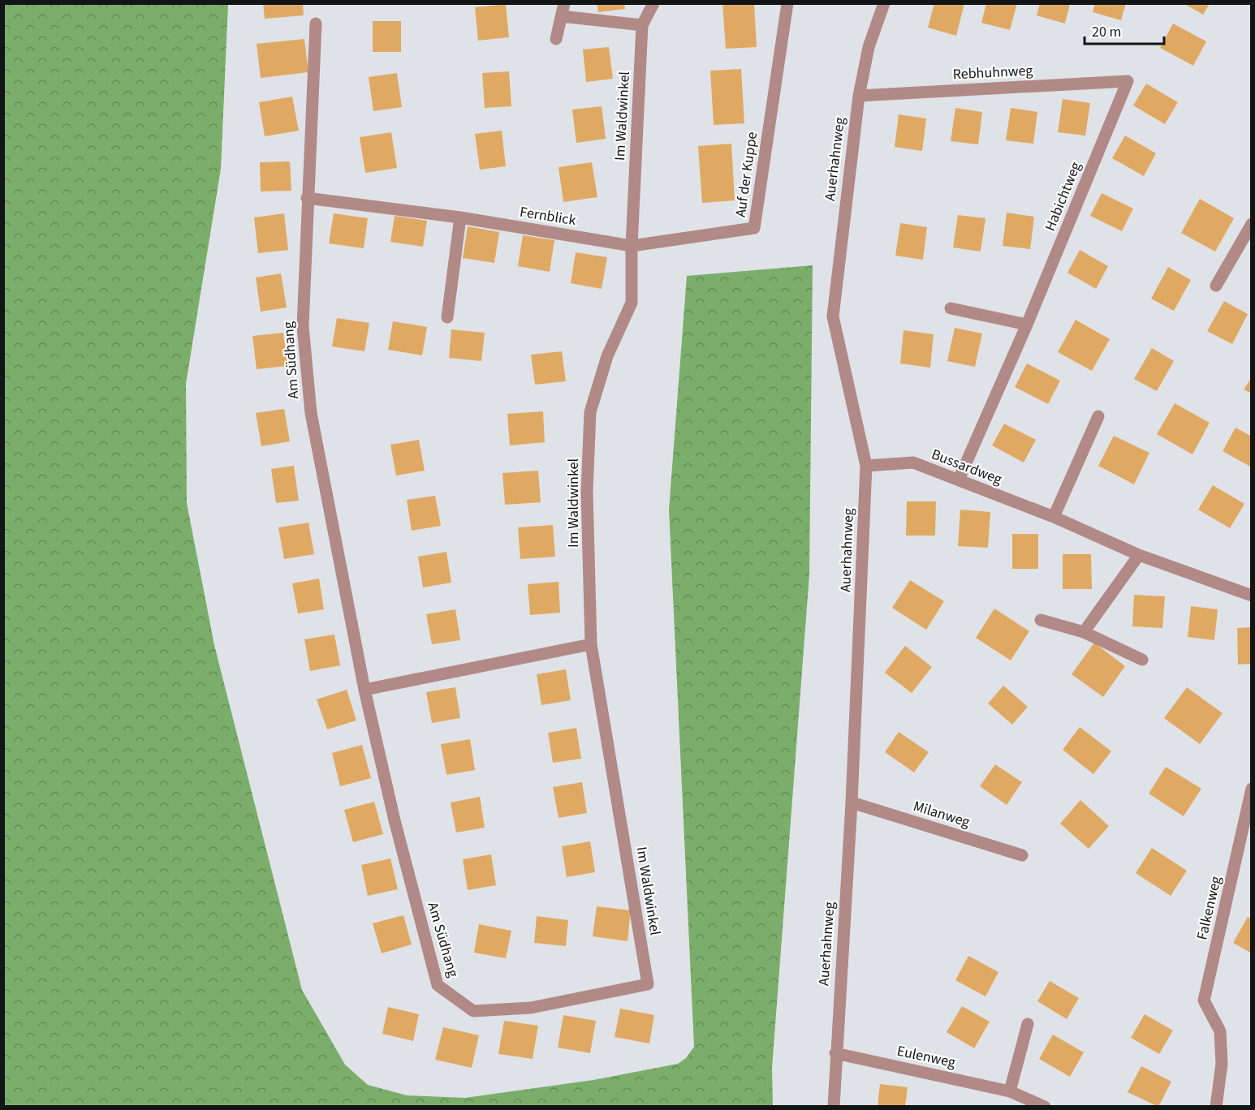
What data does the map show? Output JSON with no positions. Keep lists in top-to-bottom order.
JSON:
{
  "streets": {
    "street": [
      "Rebhuhnweg",
      "Im Waldwinkel",
      "Auerhahnweg",
      "Auf der Kuppe",
      "Habichtweg",
      "Fernblick",
      "Am Südhang",
      "Bussardweg",
      "Milanweg",
      "Falkenweg",
      "Eulenweg"
    ]
  },
  "crossings": [
    ["Rebhuhnweg", "Auerhahnweg"],
    ["Rebhuhnweg", "Habichtweg"],
    ["Im Waldwinkel", "Auf der Kuppe"],
    ["Im Waldwinkel", "Fernblick"],
    ["Im Waldwinkel", "Am Südhang"],
    ["Auerhahnweg", "Bussardweg"],
    ["Auerhahnweg", "Milanweg"],
    ["Auerhahnweg", "Eulenweg"],
    ["Auf der Kuppe", "Fernblick"],
    ["Habichtweg", "Bussardweg"],
    ["Fernblick", "Am Südhang"]
  ],
  "scale_bar": "20 m"
}
